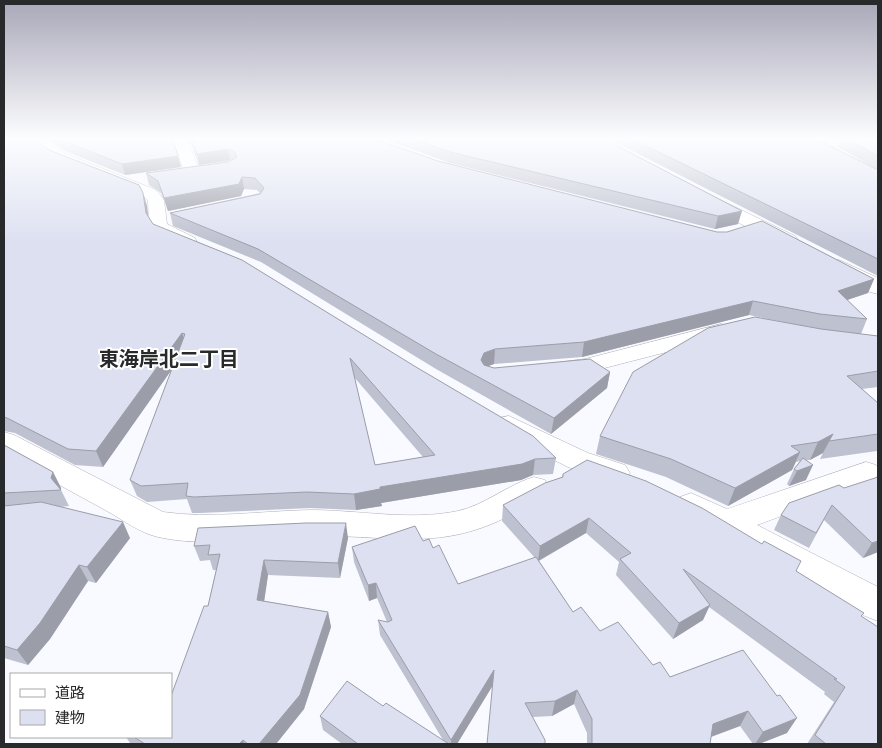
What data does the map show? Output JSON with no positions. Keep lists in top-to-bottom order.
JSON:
{
  "districts": ["東海岸北二丁目"],
  "legend": ["道路", "建物"]
}
